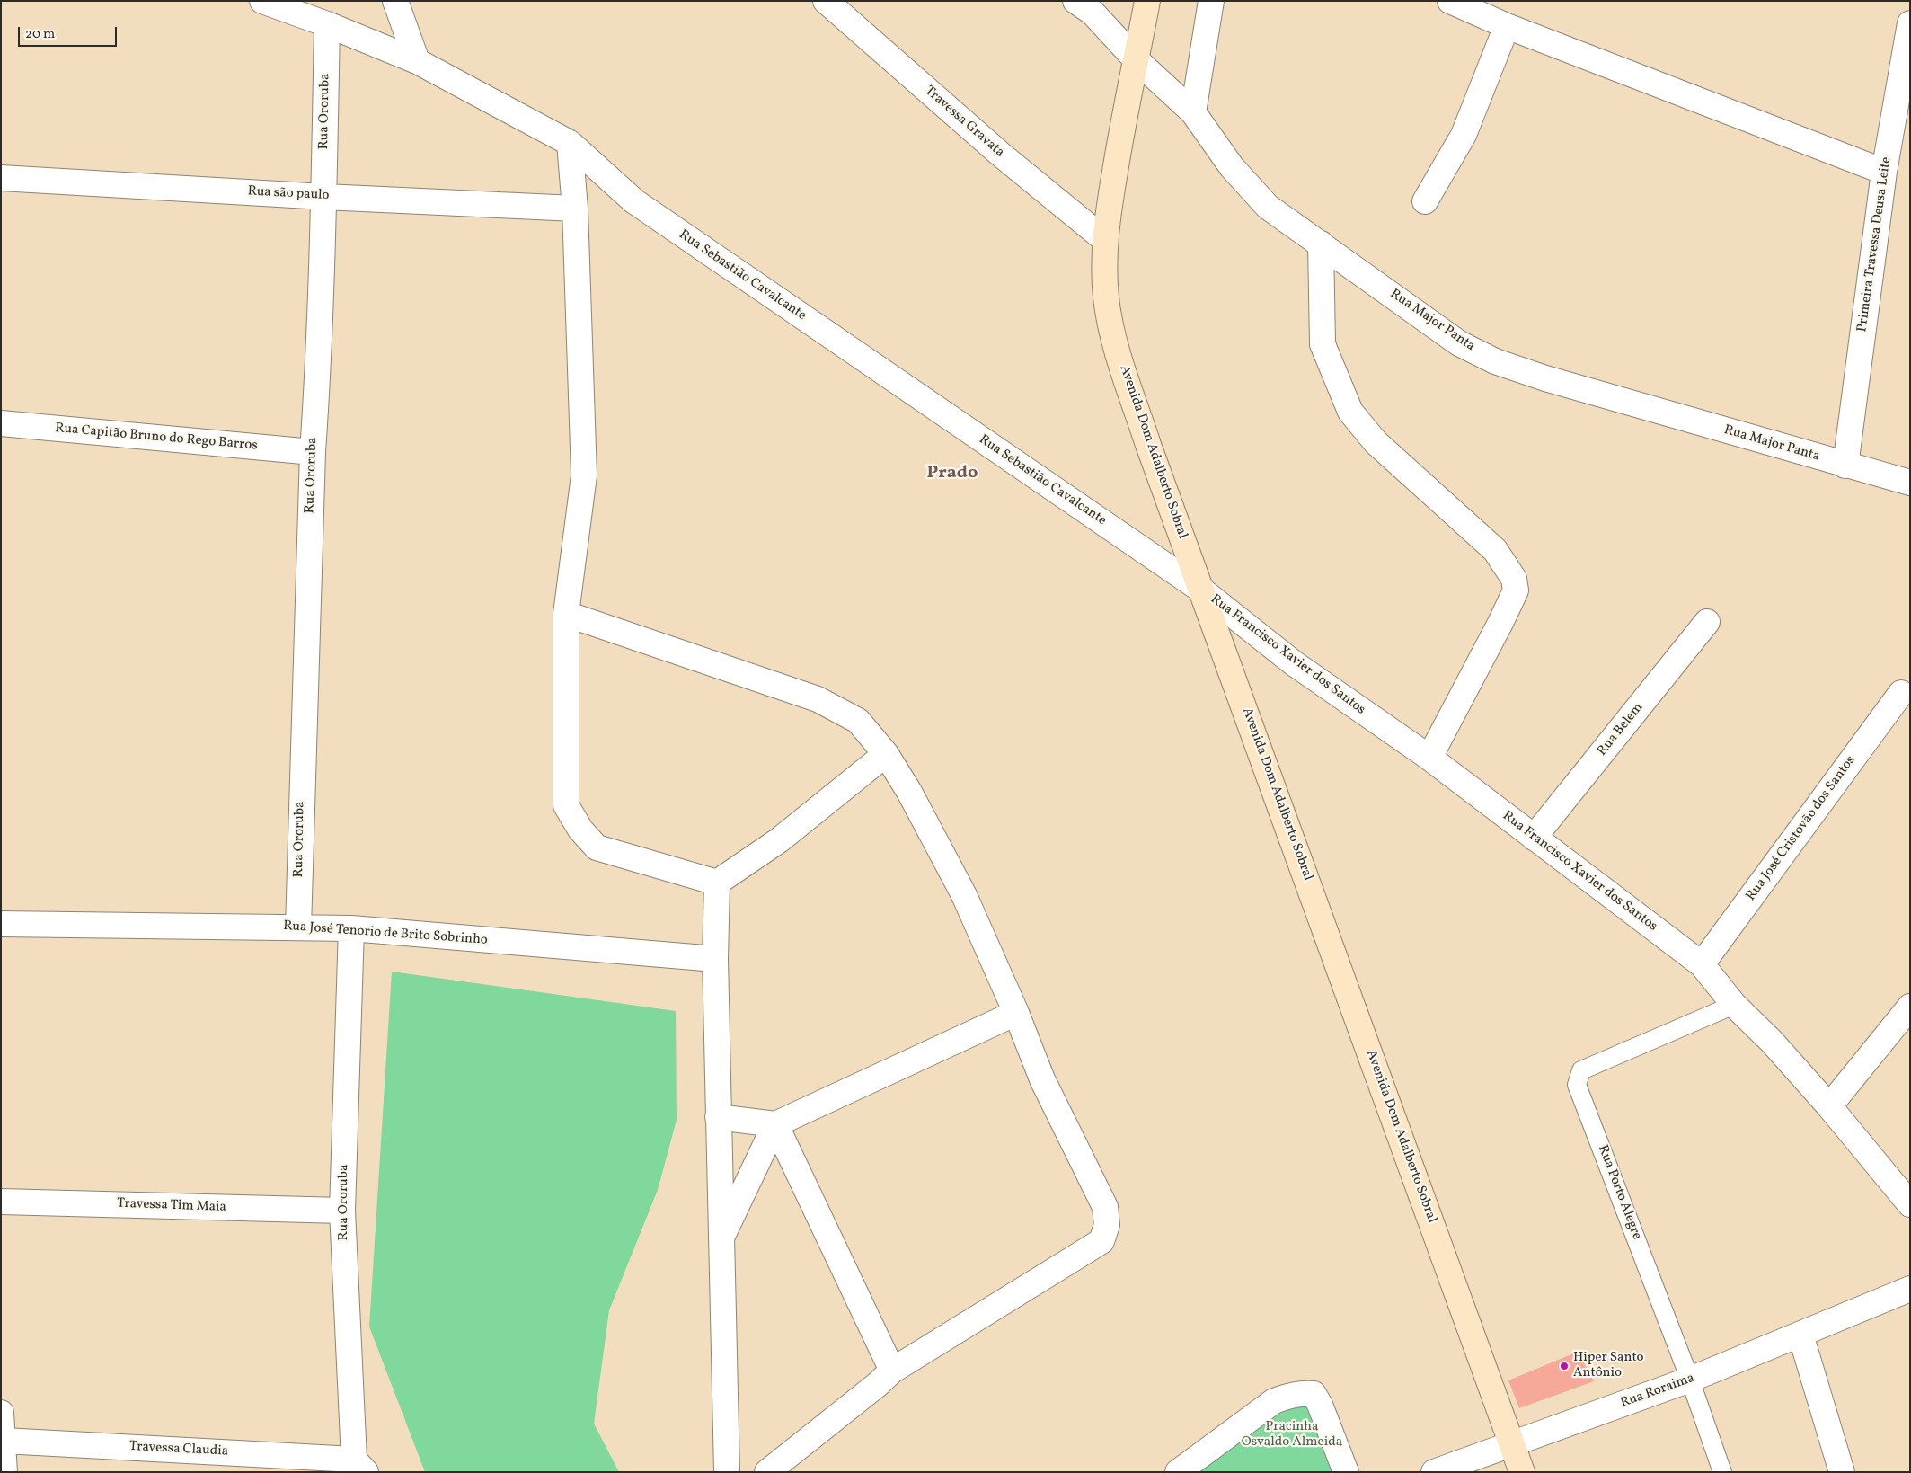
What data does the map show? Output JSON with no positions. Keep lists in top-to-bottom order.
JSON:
{
  "streets": {
    "main road": ["Avenida Dom Adalberto Sobral"],
    "street": [
      "Rua Ororuba",
      "Travessa Gravata",
      "Rua são paulo",
      "Primeira Travessa Deusa Leite",
      "Rua Sebastião Cavalcante",
      "Rua Major Panta",
      "Rua Capitão Bruno do Rego Barros",
      "Rua Francisco Xavier dos Santos",
      "Rua Belem",
      "Rua José Cristovão dos Santos",
      "Rua José Tenorio de Brito Sobrinho",
      "Travessa Tim Maia",
      "Rua Roraima",
      "Travessa Claudia"
    ],
    "lane": ["Rua Porto Alegre"]
  },
  "crossings": [
    ["Rua Ororuba", "Rua são paulo"],
    ["Rua Ororuba", "Rua Sebastião Cavalcante"],
    ["Rua Ororuba", "Rua Capitão Bruno do Rego Barros"],
    ["Rua Ororuba", "Rua José Tenorio de Brito Sobrinho"],
    ["Rua Ororuba", "Travessa Tim Maia"],
    ["Rua Ororuba", "Travessa Claudia"],
    ["Travessa Gravata", "Avenida Dom Adalberto Sobral"],
    ["Primeira Travessa Deusa Leite", "Rua Major Panta"],
    ["Rua Sebastião Cavalcante", "Avenida Dom Adalberto Sobral"],
    ["Rua Sebastião Cavalcante", "Rua Francisco Xavier dos Santos"],
    ["Rua Major Panta", "Avenida Dom Adalberto Sobral"],
    ["Avenida Dom Adalberto Sobral", "Rua Francisco Xavier dos Santos"],
    ["Avenida Dom Adalberto Sobral", "Rua Roraima"],
    ["Rua Francisco Xavier dos Santos", "Rua Belem"],
    ["Rua Francisco Xavier dos Santos", "Rua José Cristovão dos Santos"],
    ["Rua Francisco Xavier dos Santos", "Rua Porto Alegre"],
    ["Rua Porto Alegre", "Rua Roraima"]
  ],
  "districts": ["Prado"],
  "parks": ["Pracinha Osvaldo Almeida"],
  "places": ["Hiper Santo Antônio"],
  "scale_bar": "20 m"
}
